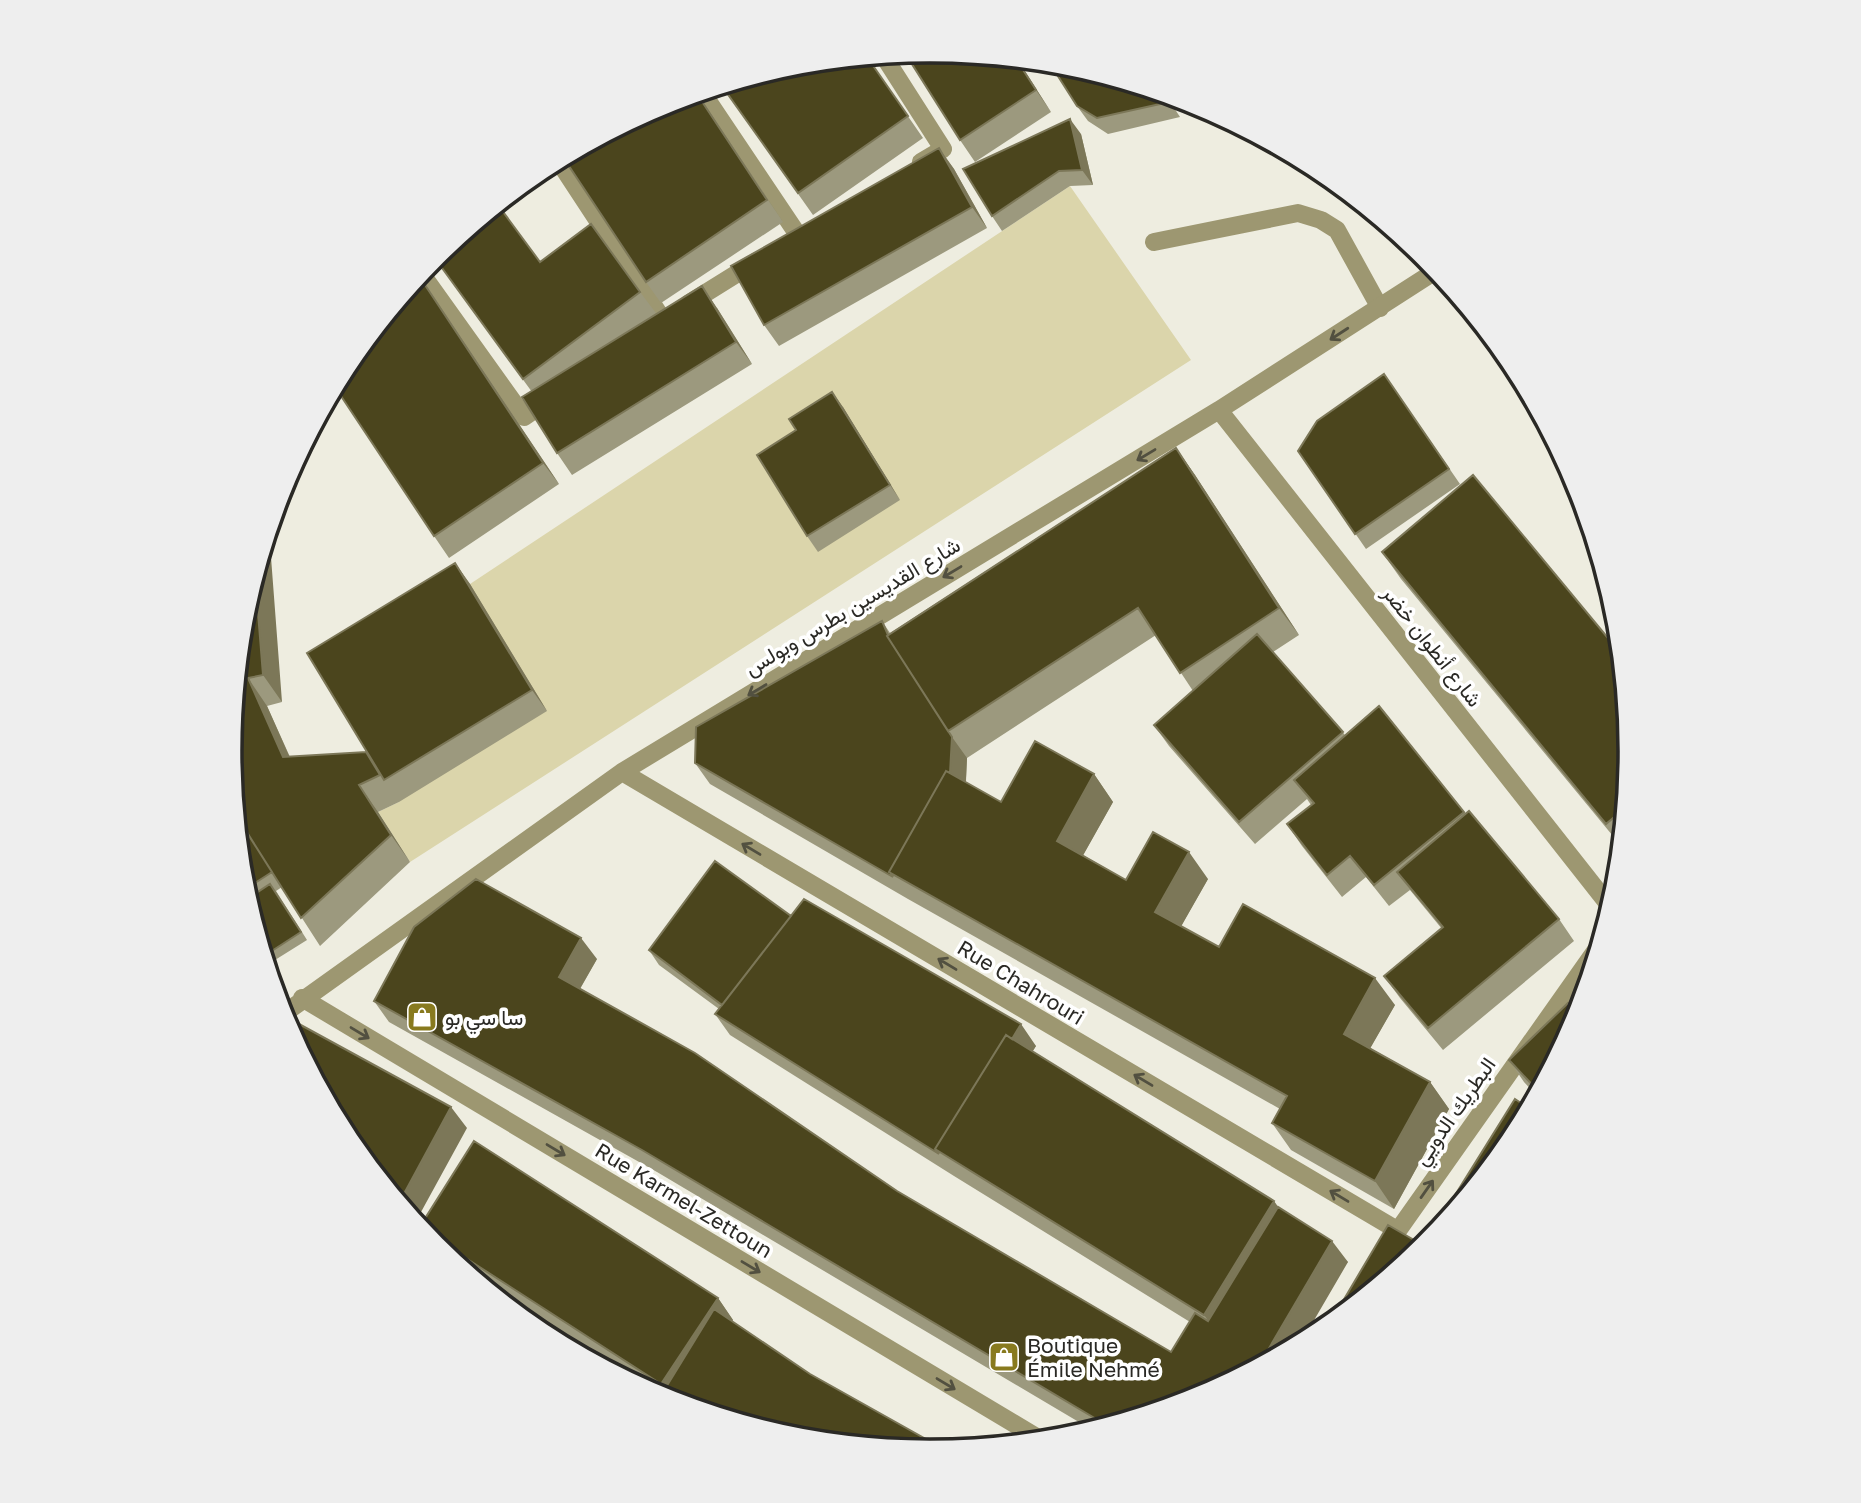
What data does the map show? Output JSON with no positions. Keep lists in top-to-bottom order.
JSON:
{
  "streets": {
    "street": [
      "شارع القديسين بطرس وبولس",
      "شارع أنطوان خضر",
      "Rue Chahrouri",
      "البطريك الدويي",
      "Rue Karmel-Zettoun"
    ]
  },
  "crossings": [
    ["شارع القديسين بطرس وبولس", "شارع أنطوان خضر"],
    ["شارع القديسين بطرس وبولس", "Rue Chahrouri"],
    ["شارع القديسين بطرس وبولس", "Rue Karmel-Zettoun"],
    ["Rue Chahrouri", "البطريك الدويي"]
  ],
  "one_way": [
    "شارع القديسين بطرس وبولس",
    "Rue Chahrouri",
    "البطريك الدويي",
    "Rue Karmel-Zettoun"
  ],
  "places": {
    "shop": ["سا سي بو", "Boutique Émile Nehmé"]
  }
}
